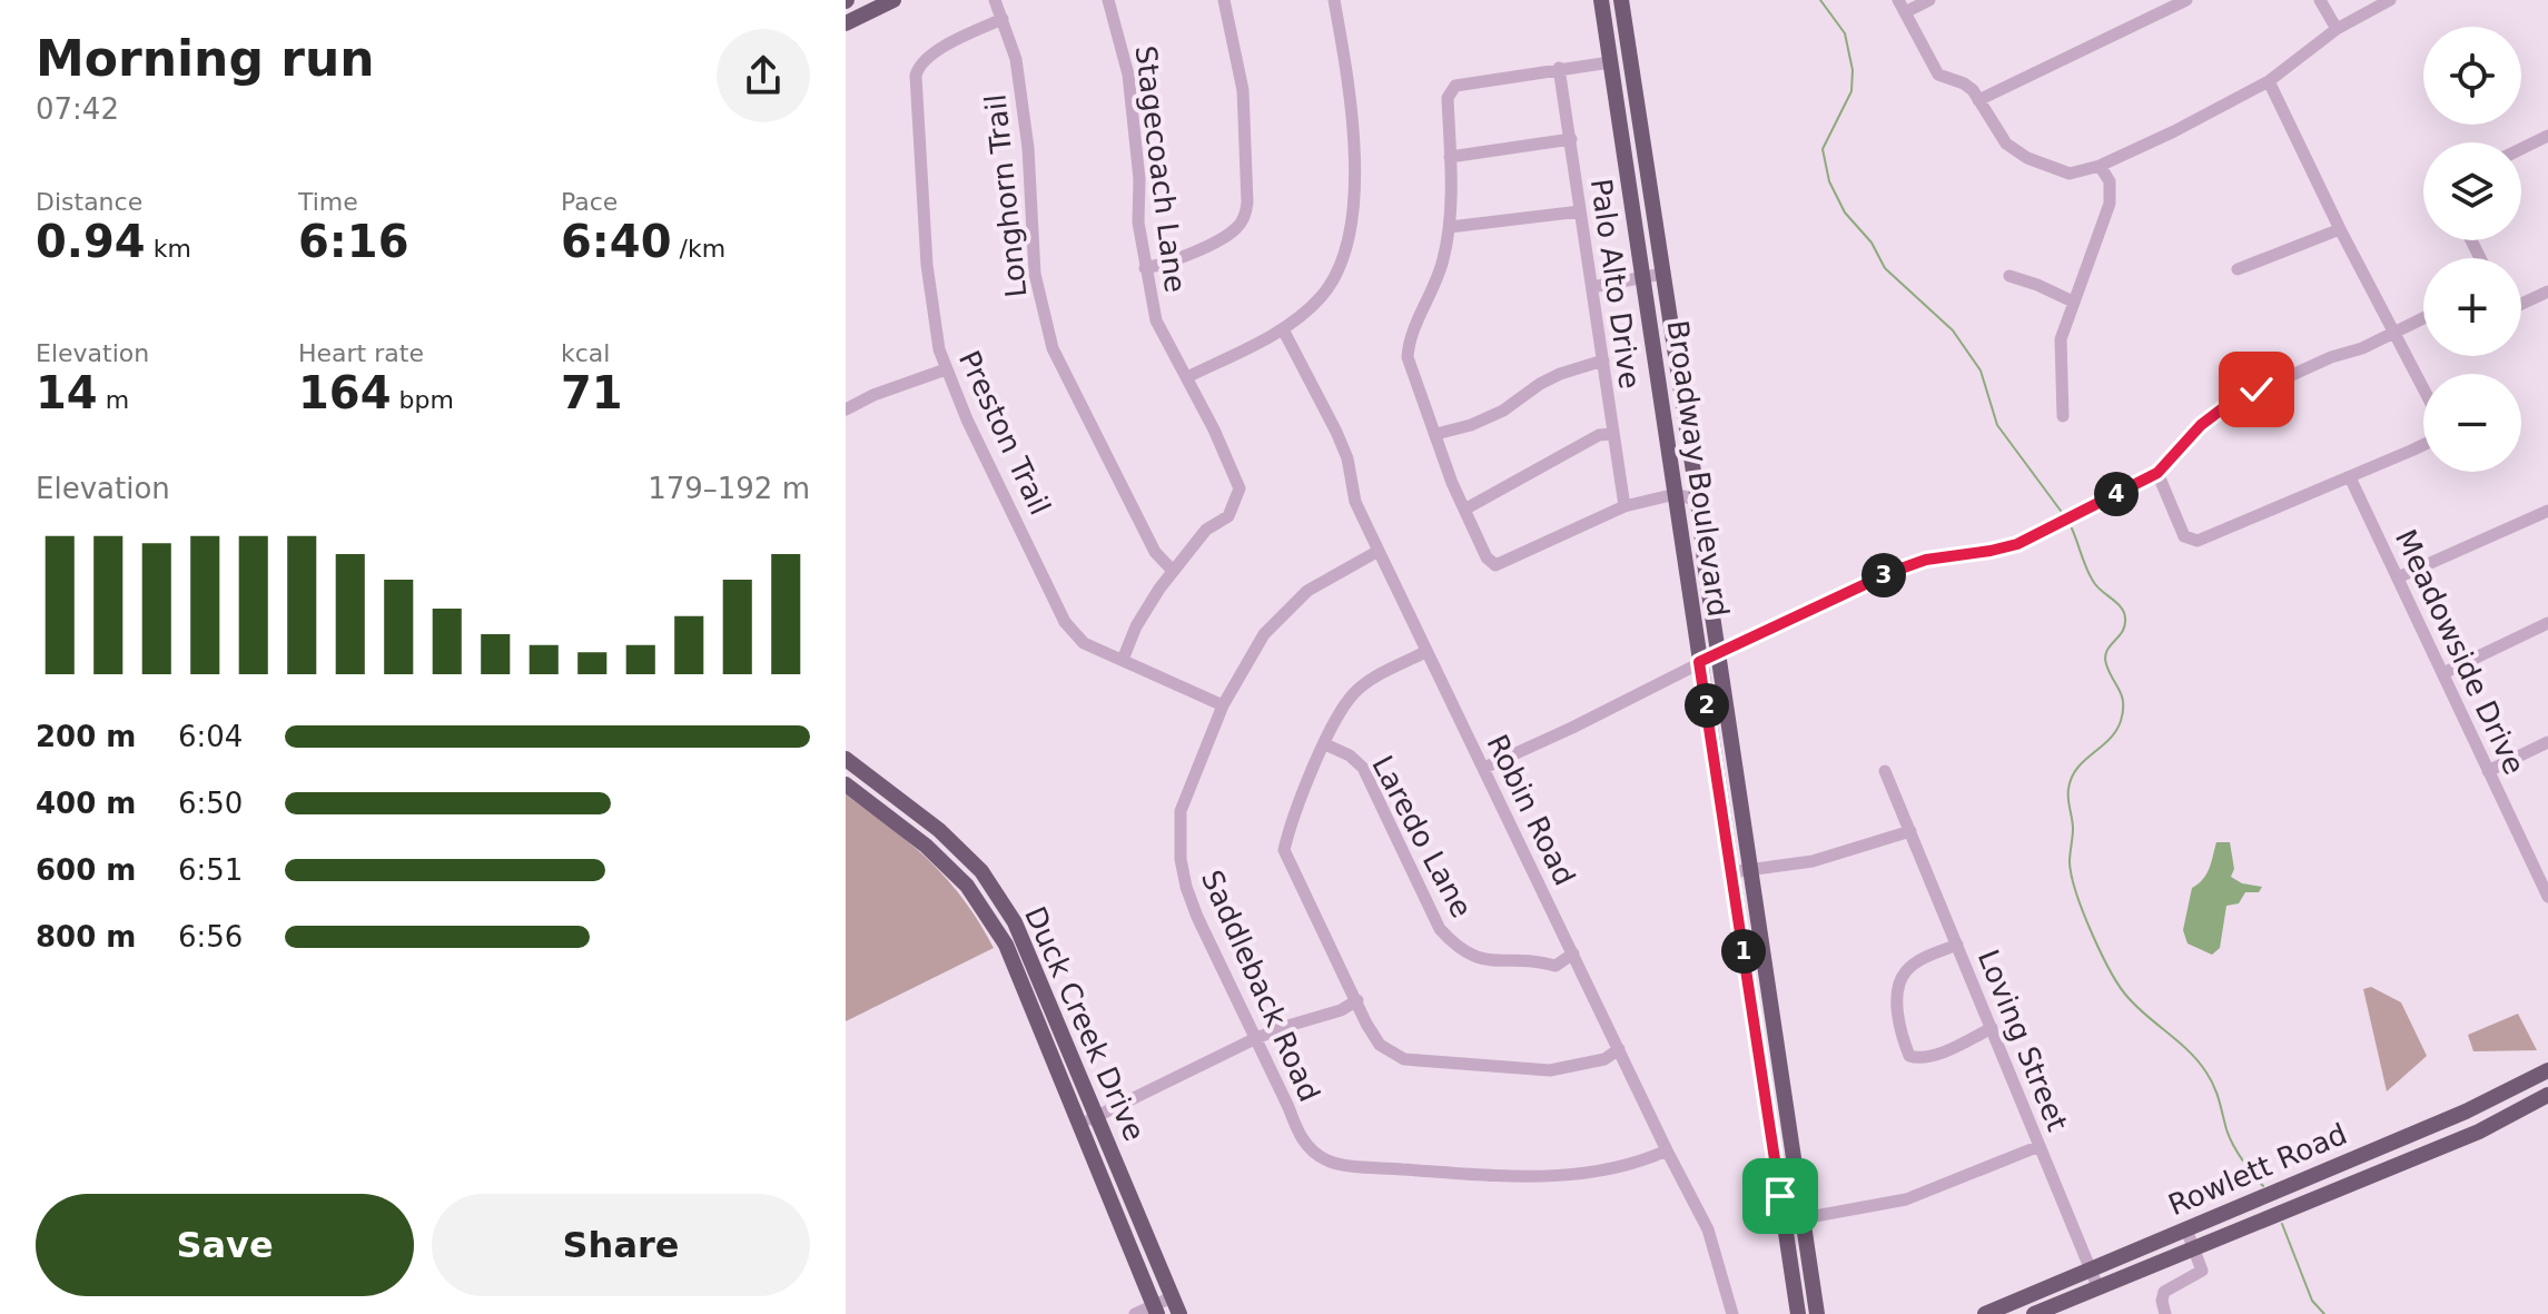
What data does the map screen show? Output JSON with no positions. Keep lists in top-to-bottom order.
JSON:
{
  "streets": {
    "main road": ["Broadway Boulevard", "Duck Creek Drive", "Rowlett Road"],
    "street": [
      "Stagecoach Lane",
      "Longhorn Trail",
      "Palo Alto Drive",
      "Preston Trail",
      "Meadowside Drive",
      "Robin Road",
      "Laredo Lane",
      "Saddleback Road",
      "Loving Street"
    ]
  },
  "crossings": [
    ["Stagecoach Lane", "Longhorn Trail"],
    ["Stagecoach Lane", "Preston Trail"],
    ["Longhorn Trail", "Preston Trail"],
    ["Preston Trail", "Saddleback Road"],
    ["Robin Road", "Laredo Lane"],
    ["Robin Road", "Saddleback Road"],
    ["Loving Street", "Rowlett Road"]
  ],
  "page": {
    "heading": ["Morning run", "07:42"],
    "map_buttons": ["+", "−"],
    "stats": [
      ["Distance", "0.94 km"],
      ["Time", "6:16"],
      ["Pace", "6:40 /km"],
      ["Elevation", "14 m"],
      ["Heart rate", "164 bpm"],
      ["kcal", "71"]
    ],
    "chart": ["Elevation", "179–192 m"],
    "pins": [
      "4",
      "3",
      "2",
      "1"
    ],
    "list": [
      {
        "name": "200 m",
        "note": "6:04"
      },
      {
        "name": "400 m",
        "note": "6:50"
      },
      {
        "name": "600 m",
        "note": "6:51"
      },
      {
        "name": "800 m",
        "note": "6:56"
      }
    ],
    "buttons": ["Save", "Share"]
  }
}
